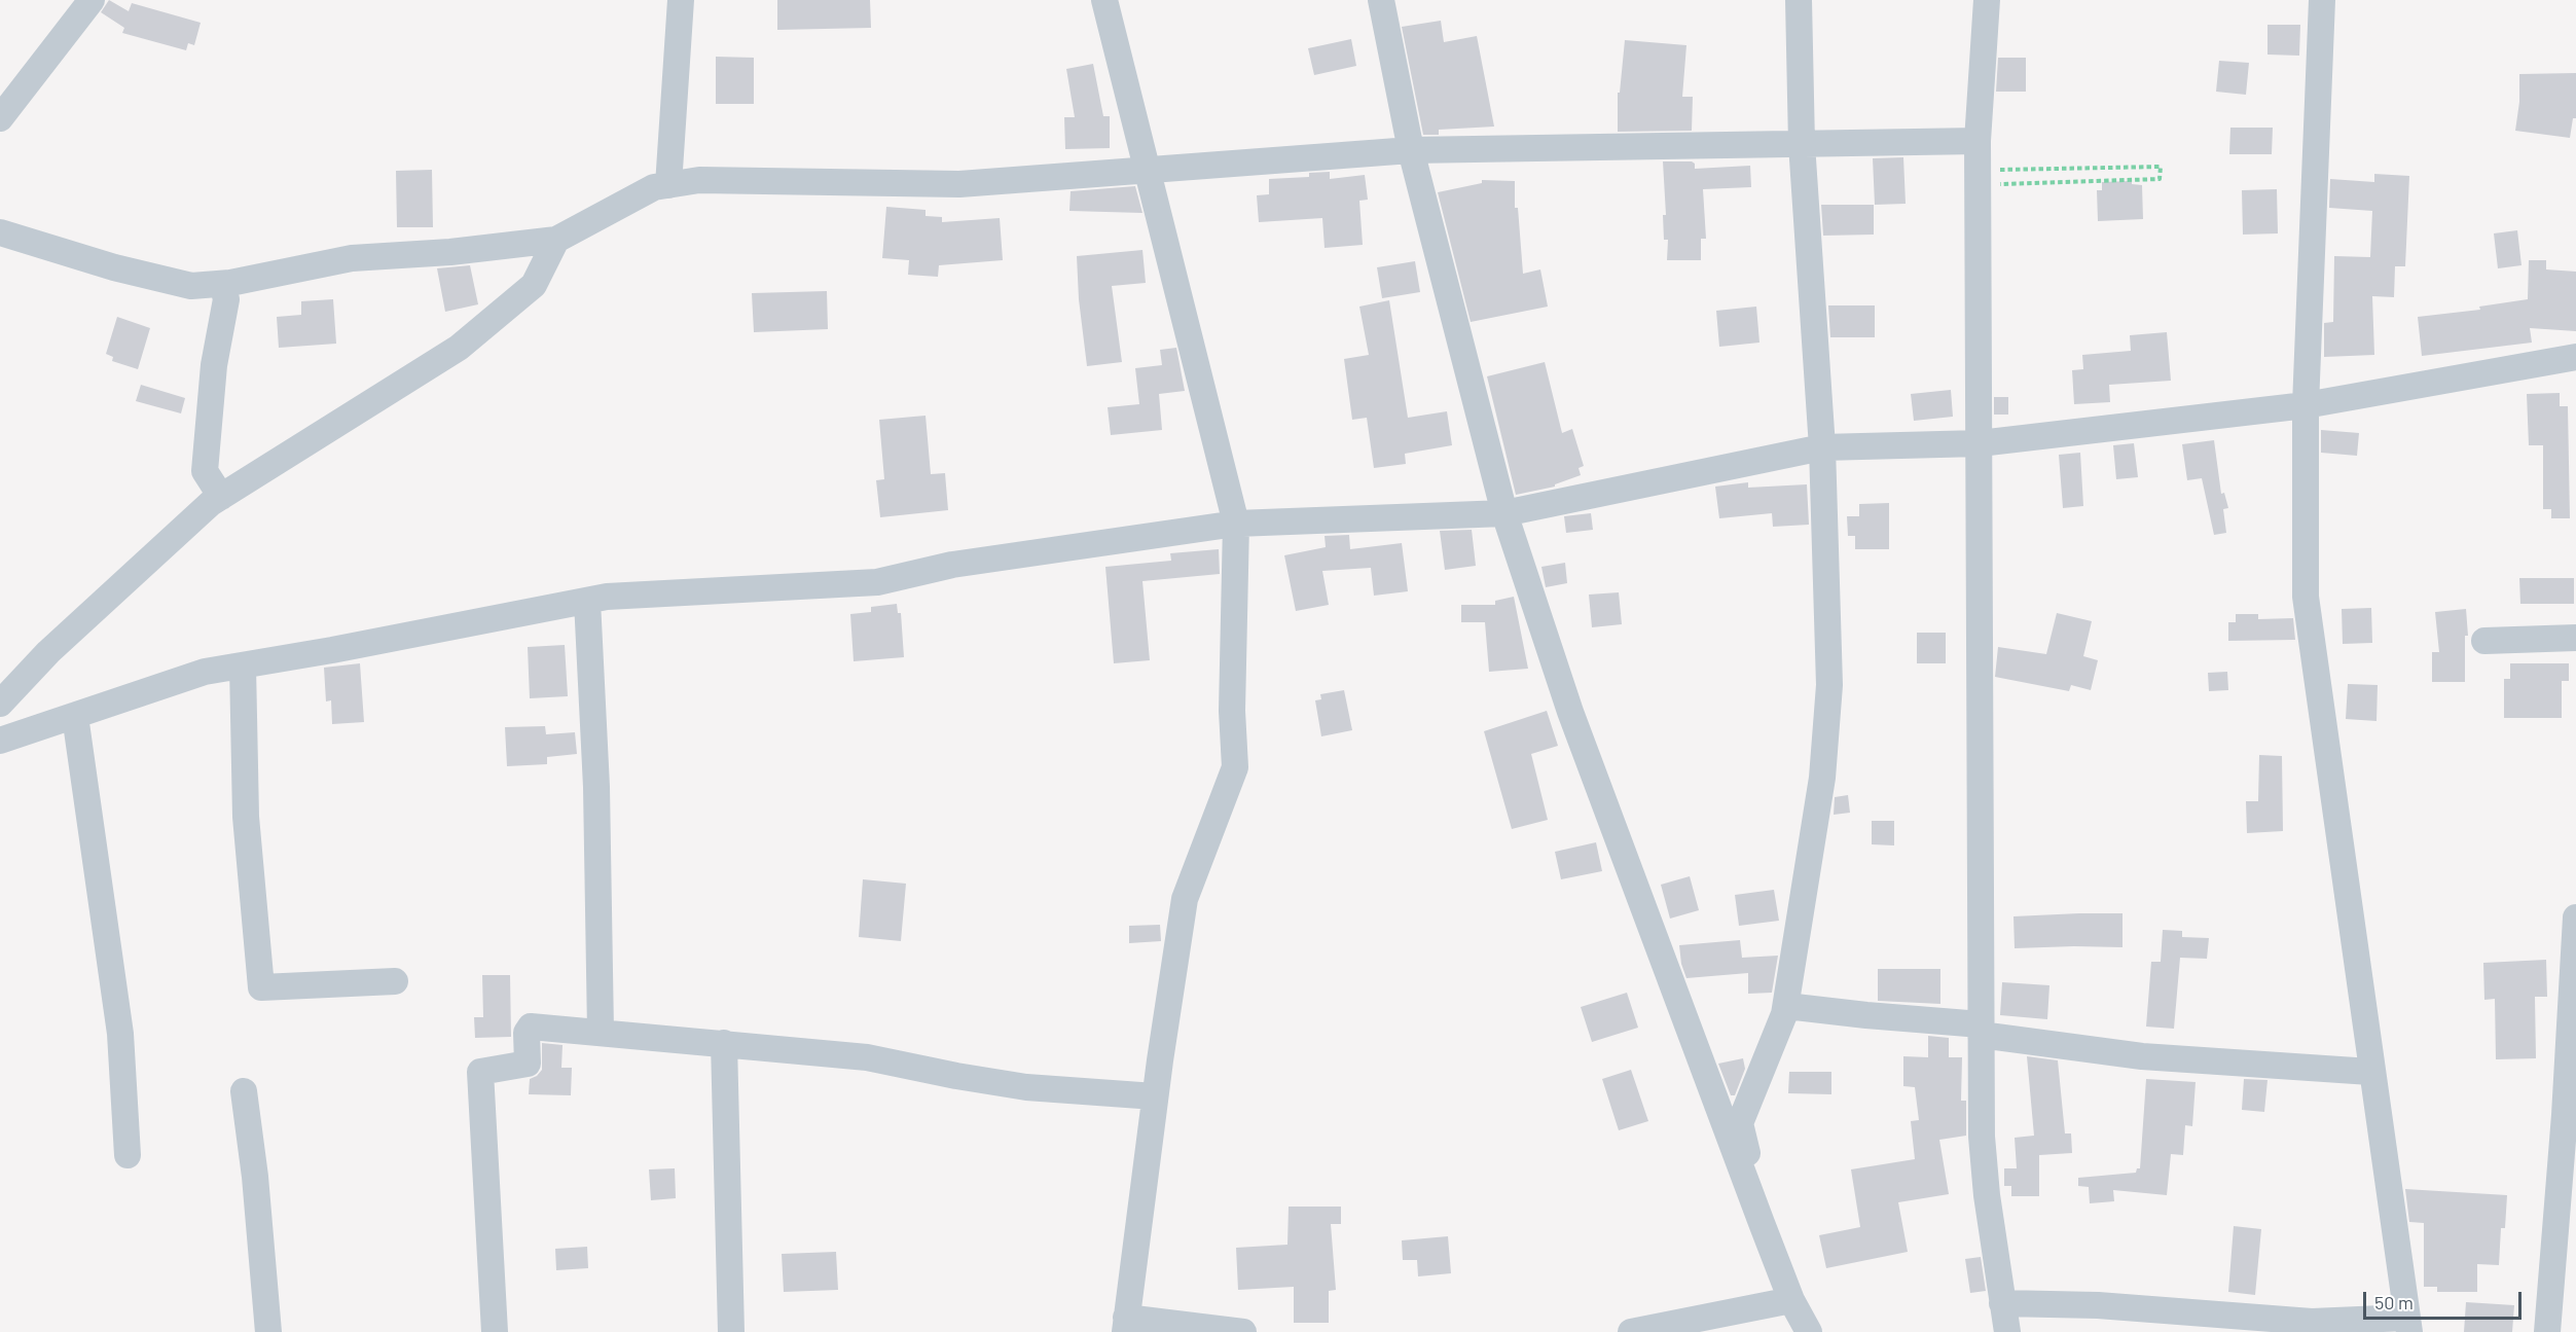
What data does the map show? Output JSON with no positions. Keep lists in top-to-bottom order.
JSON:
{
  "scale_bar": "50 m"
}
